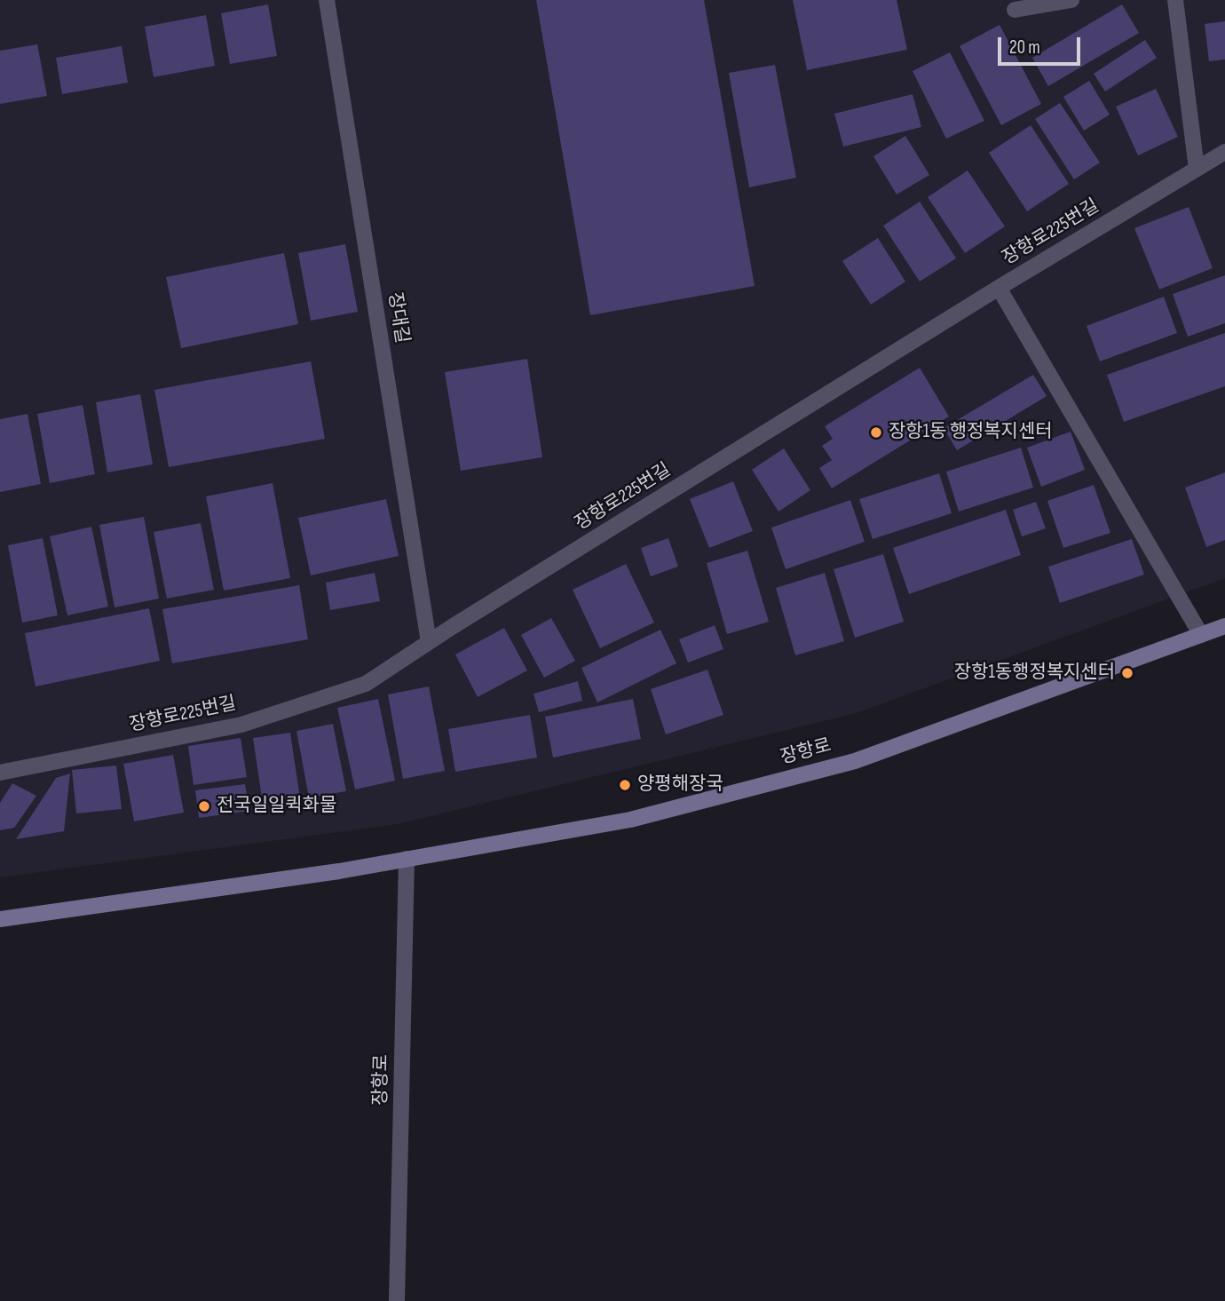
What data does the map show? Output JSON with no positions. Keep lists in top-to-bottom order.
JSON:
{
  "streets": {
    "main road": ["장항로"],
    "street": ["장항로225번길", "장대길"]
  },
  "crossings": [
    ["장항로225번길", "장대길"]
  ],
  "places": [
    "장항1동 행정복지센터",
    "장항1동행정복지센터",
    "양평해장국",
    "전국일일퀵화물"
  ],
  "scale_bar": "20 m"
}
